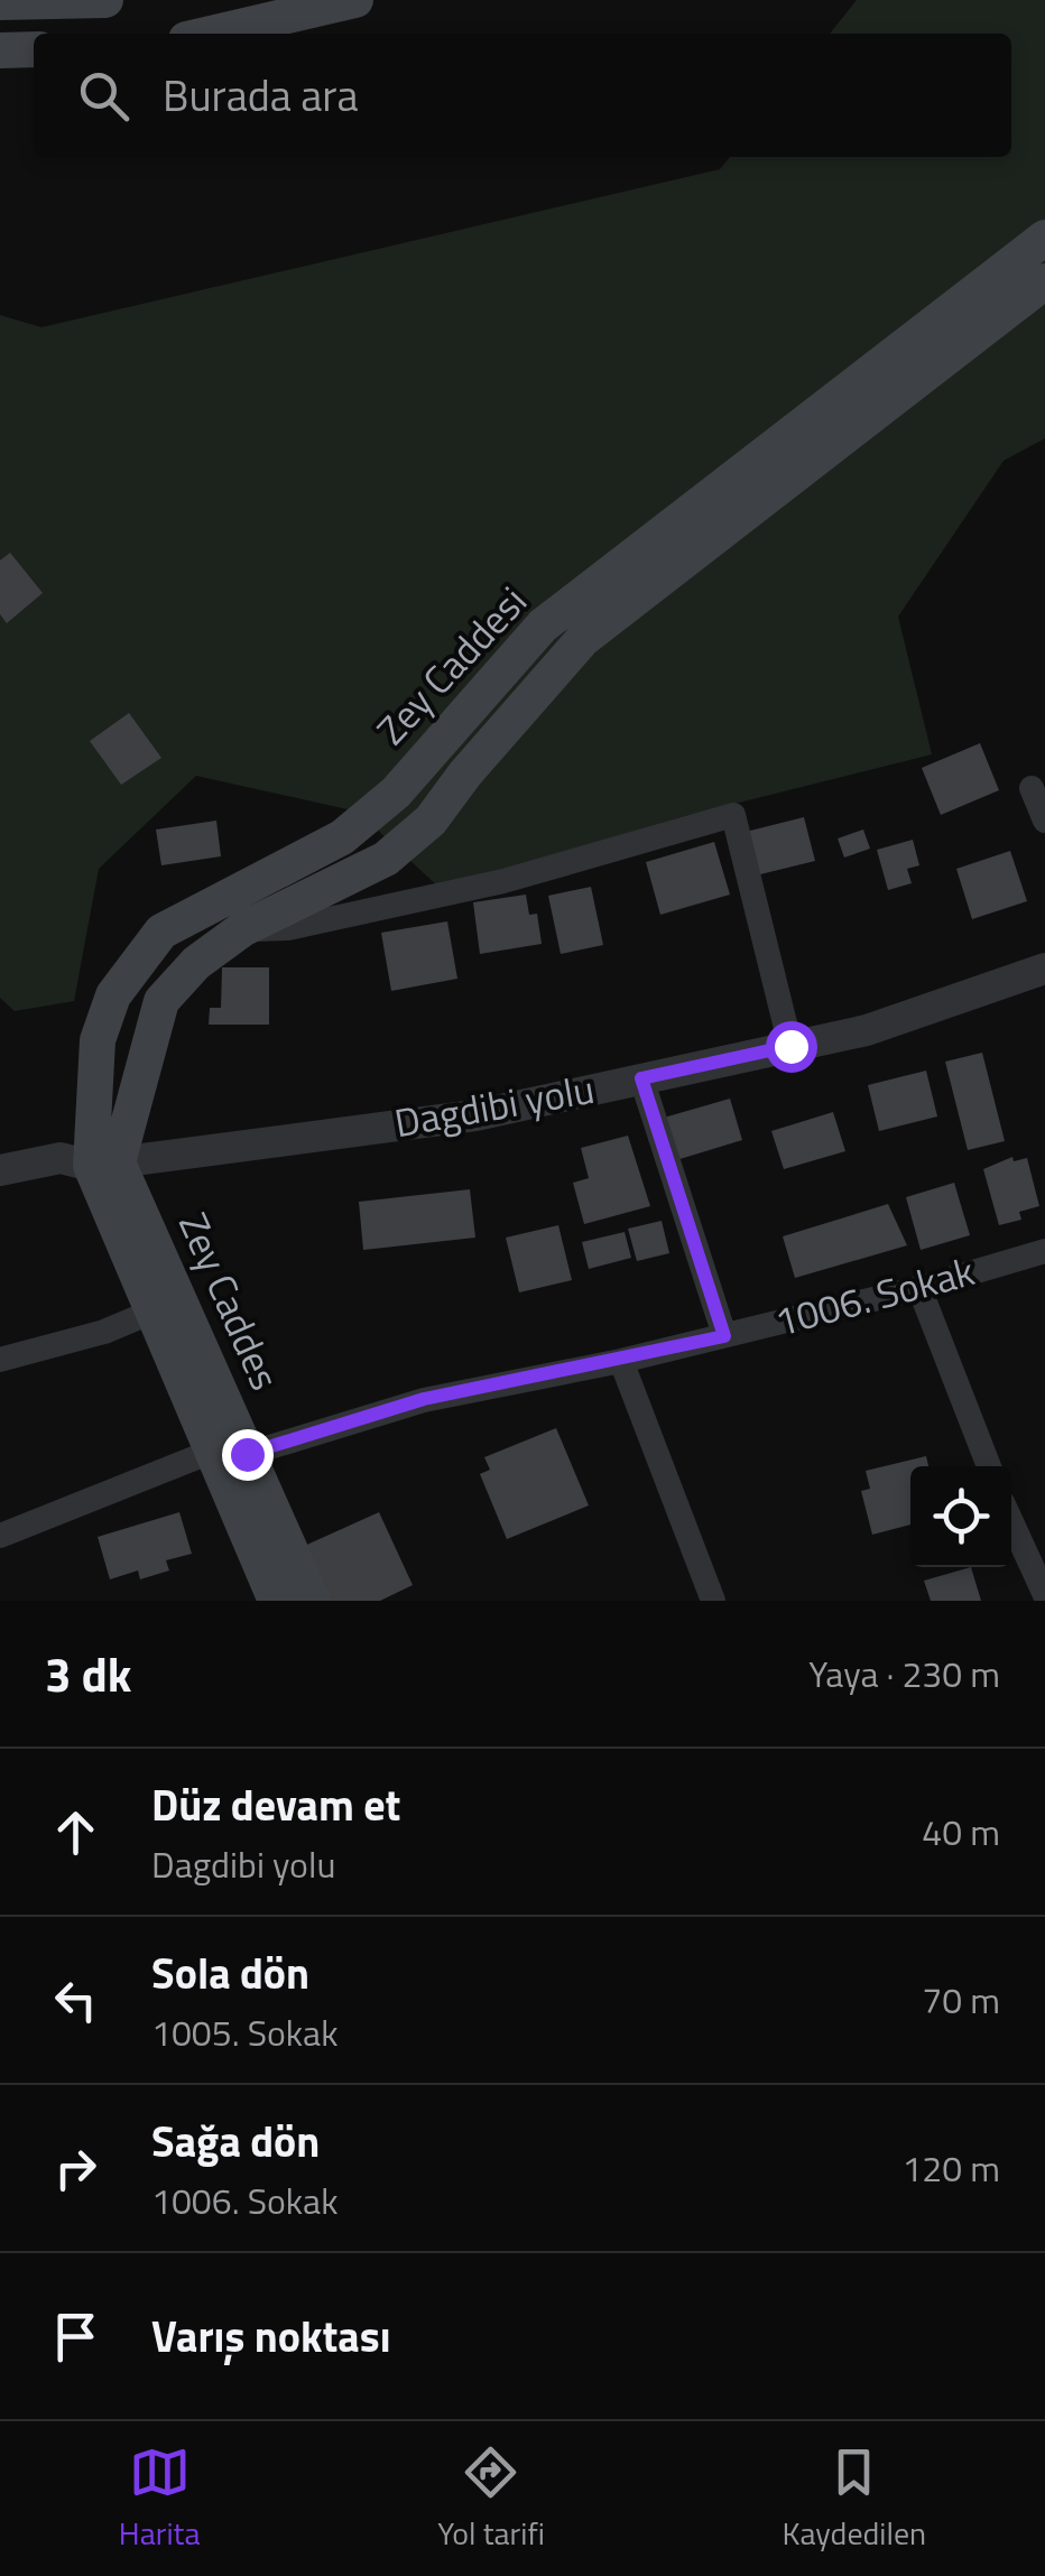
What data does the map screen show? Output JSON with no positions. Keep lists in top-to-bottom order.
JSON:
{
  "streets": {
    "main road": ["Zey Caddesi", "Zey Caddes"],
    "street": ["Dagdibi yolu", "1006. Sokak"]
  },
  "crossings": [
    ["Zey Caddesi", "Dagdibi yolu"],
    ["Zey Caddesi", "Zey Caddes"],
    ["Dagdibi yolu", "Zey Caddes"],
    ["1006. Sokak", "Zey Caddes"]
  ],
  "page": {
    "search": "Burada ara",
    "heading": ["3 dk", "Yaya · 230 m"],
    "list": [
      ["Düz devam et", "Dagdibi yolu", "40 m"],
      ["Sola dön", "1005. Sokak", "70 m"],
      ["Sağa dön", "1006. Sokak", "120 m"],
      "Varış noktası"
    ],
    "nav": ["Harita", "Yol tarifi", "Kaydedilen"]
  }
}
